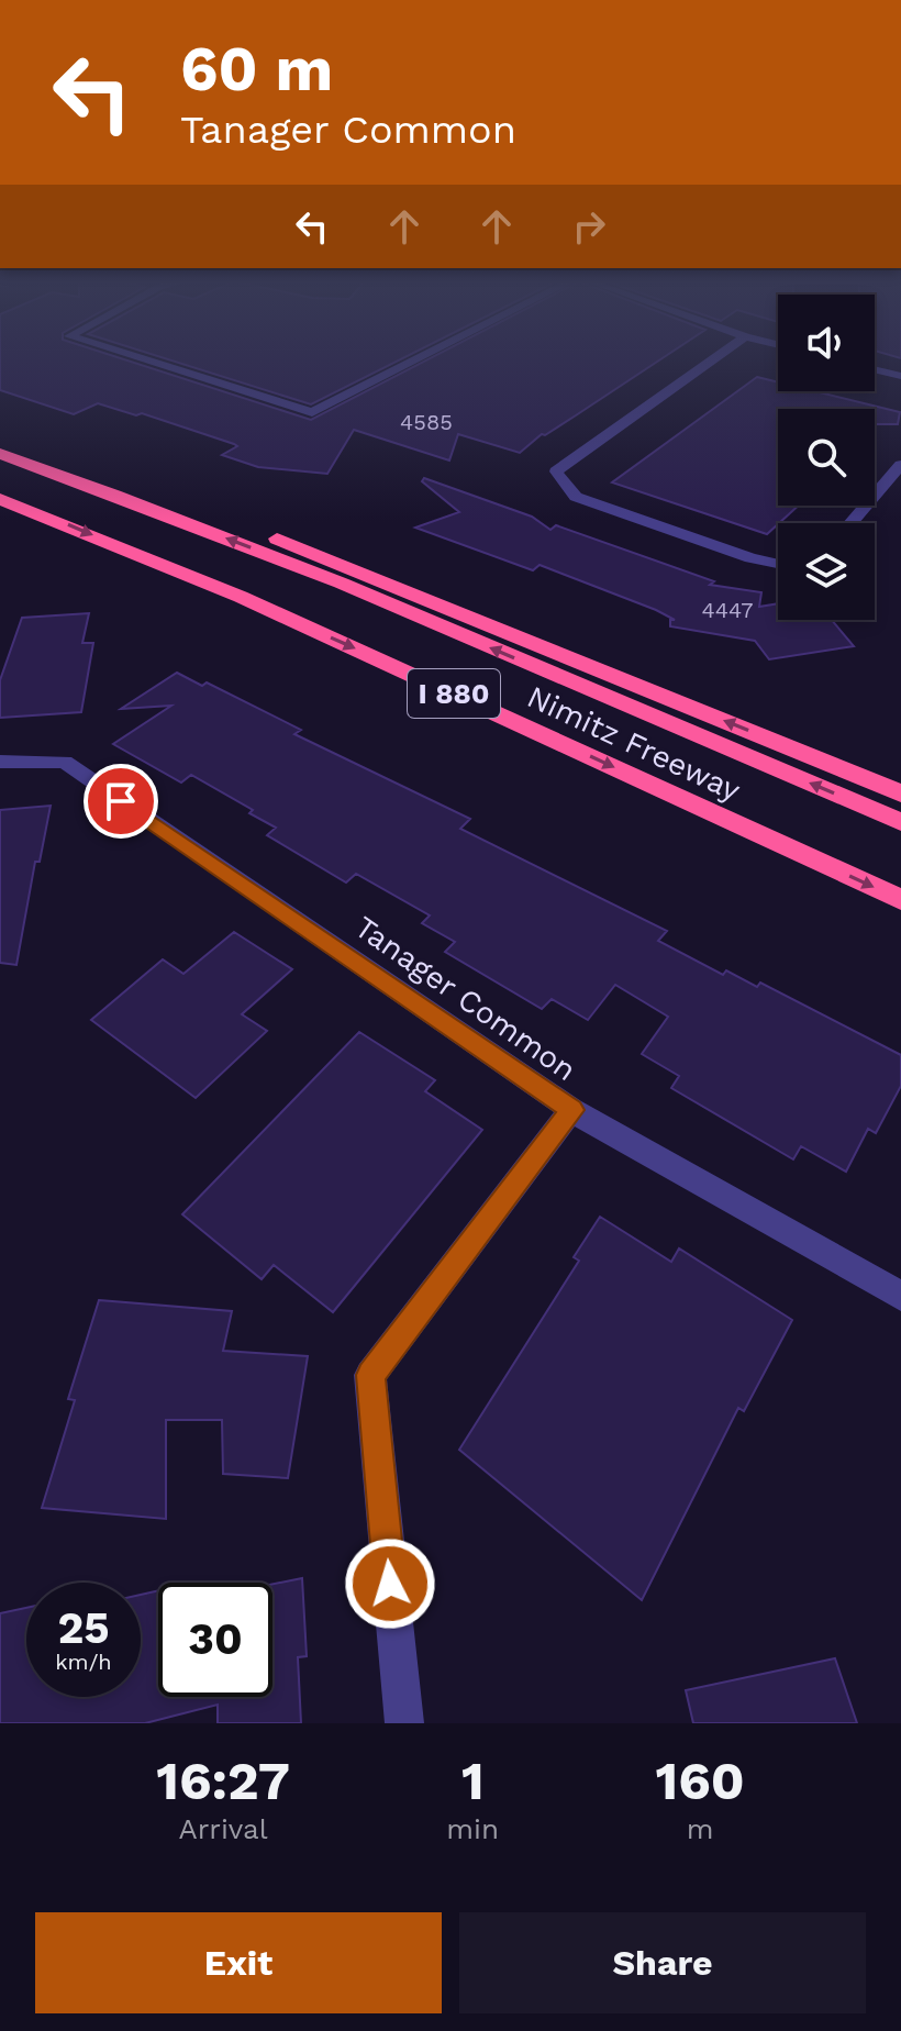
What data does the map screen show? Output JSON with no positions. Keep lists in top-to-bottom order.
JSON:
{
  "streets": {
    "highway": ["I 880", "Nimitz Freeway"],
    "street": ["Tanager Common"]
  },
  "house_numbers": ["4585", "4447"],
  "page": {
    "turn": ["60 m", "Tanager Common"],
    "speed": "25 km/h",
    "limit": "30",
    "eta": [
      "16:27",
      "Arrival",
      "1",
      "min",
      "160",
      "m"
    ],
    "buttons": ["Exit", "Share"]
  }
}
